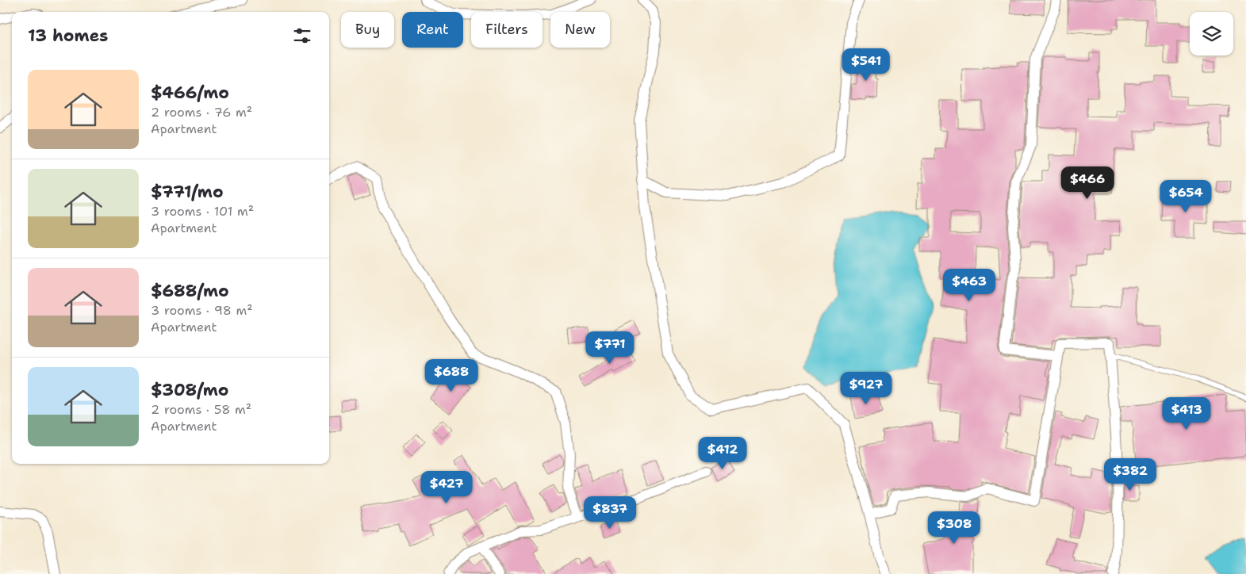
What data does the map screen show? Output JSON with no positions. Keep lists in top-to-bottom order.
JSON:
{
  "page": {
    "chip": [
      "Buy",
      "Rent",
      "Filters",
      "New"
    ],
    "heading": "13 homes",
    "price": [
      "$541",
      "$466",
      "$654",
      "$463",
      "$771",
      "$688",
      "$927",
      "$413",
      "$412",
      "$382",
      "$427",
      "$837",
      "$308"
    ],
    "list": [
      {
        "name": "$466/mo",
        "note": "2 rooms · 76 m² · Apartment"
      },
      {
        "name": "$771/mo",
        "note": "3 rooms · 101 m² · Apartment"
      },
      {
        "name": "$688/mo",
        "note": "3 rooms · 98 m² · Apartment"
      },
      {
        "name": "$308/mo",
        "note": "2 rooms · 58 m² · Apartment"
      }
    ]
  }
}
